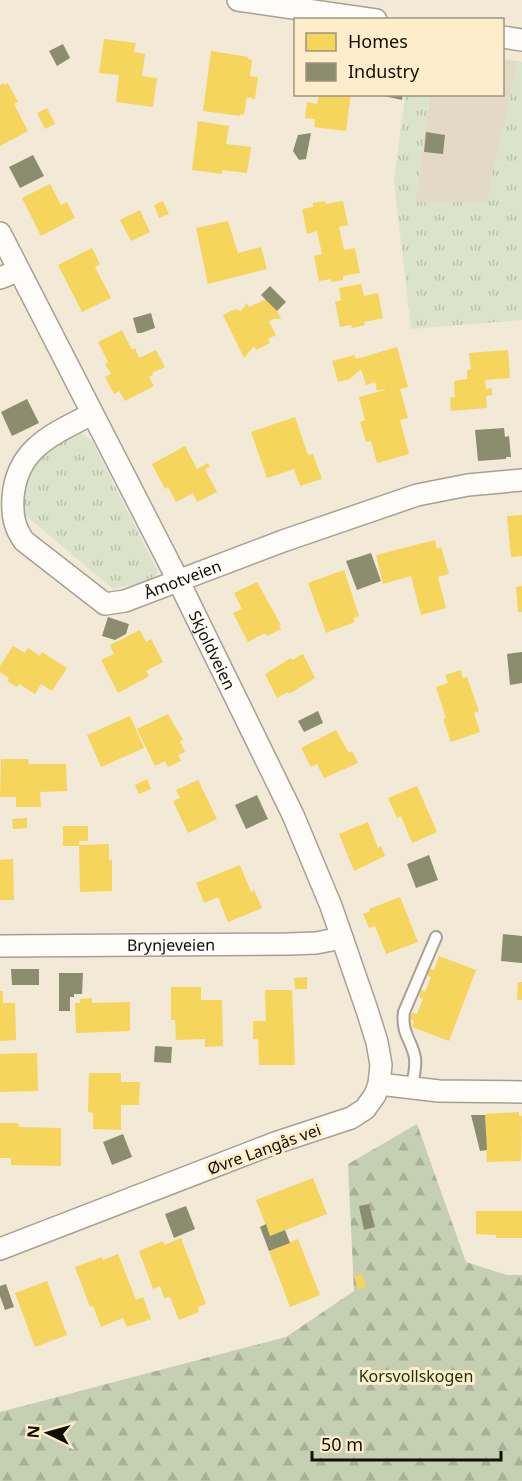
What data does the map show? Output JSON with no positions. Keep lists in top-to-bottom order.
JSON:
{
  "streets": {
    "street": [
      "Åmotveien",
      "Skjoldveien",
      "Brynjeveien",
      "Øvre Langås vei"
    ]
  },
  "crossings": [
    ["Åmotveien", "Skjoldveien"],
    ["Skjoldveien", "Brynjeveien"],
    ["Skjoldveien", "Øvre Langås vei"]
  ],
  "parks": ["Korsvollskogen"],
  "legend": ["Homes", "Industry"],
  "scale_bar": "50 m",
  "north": "left"
}
